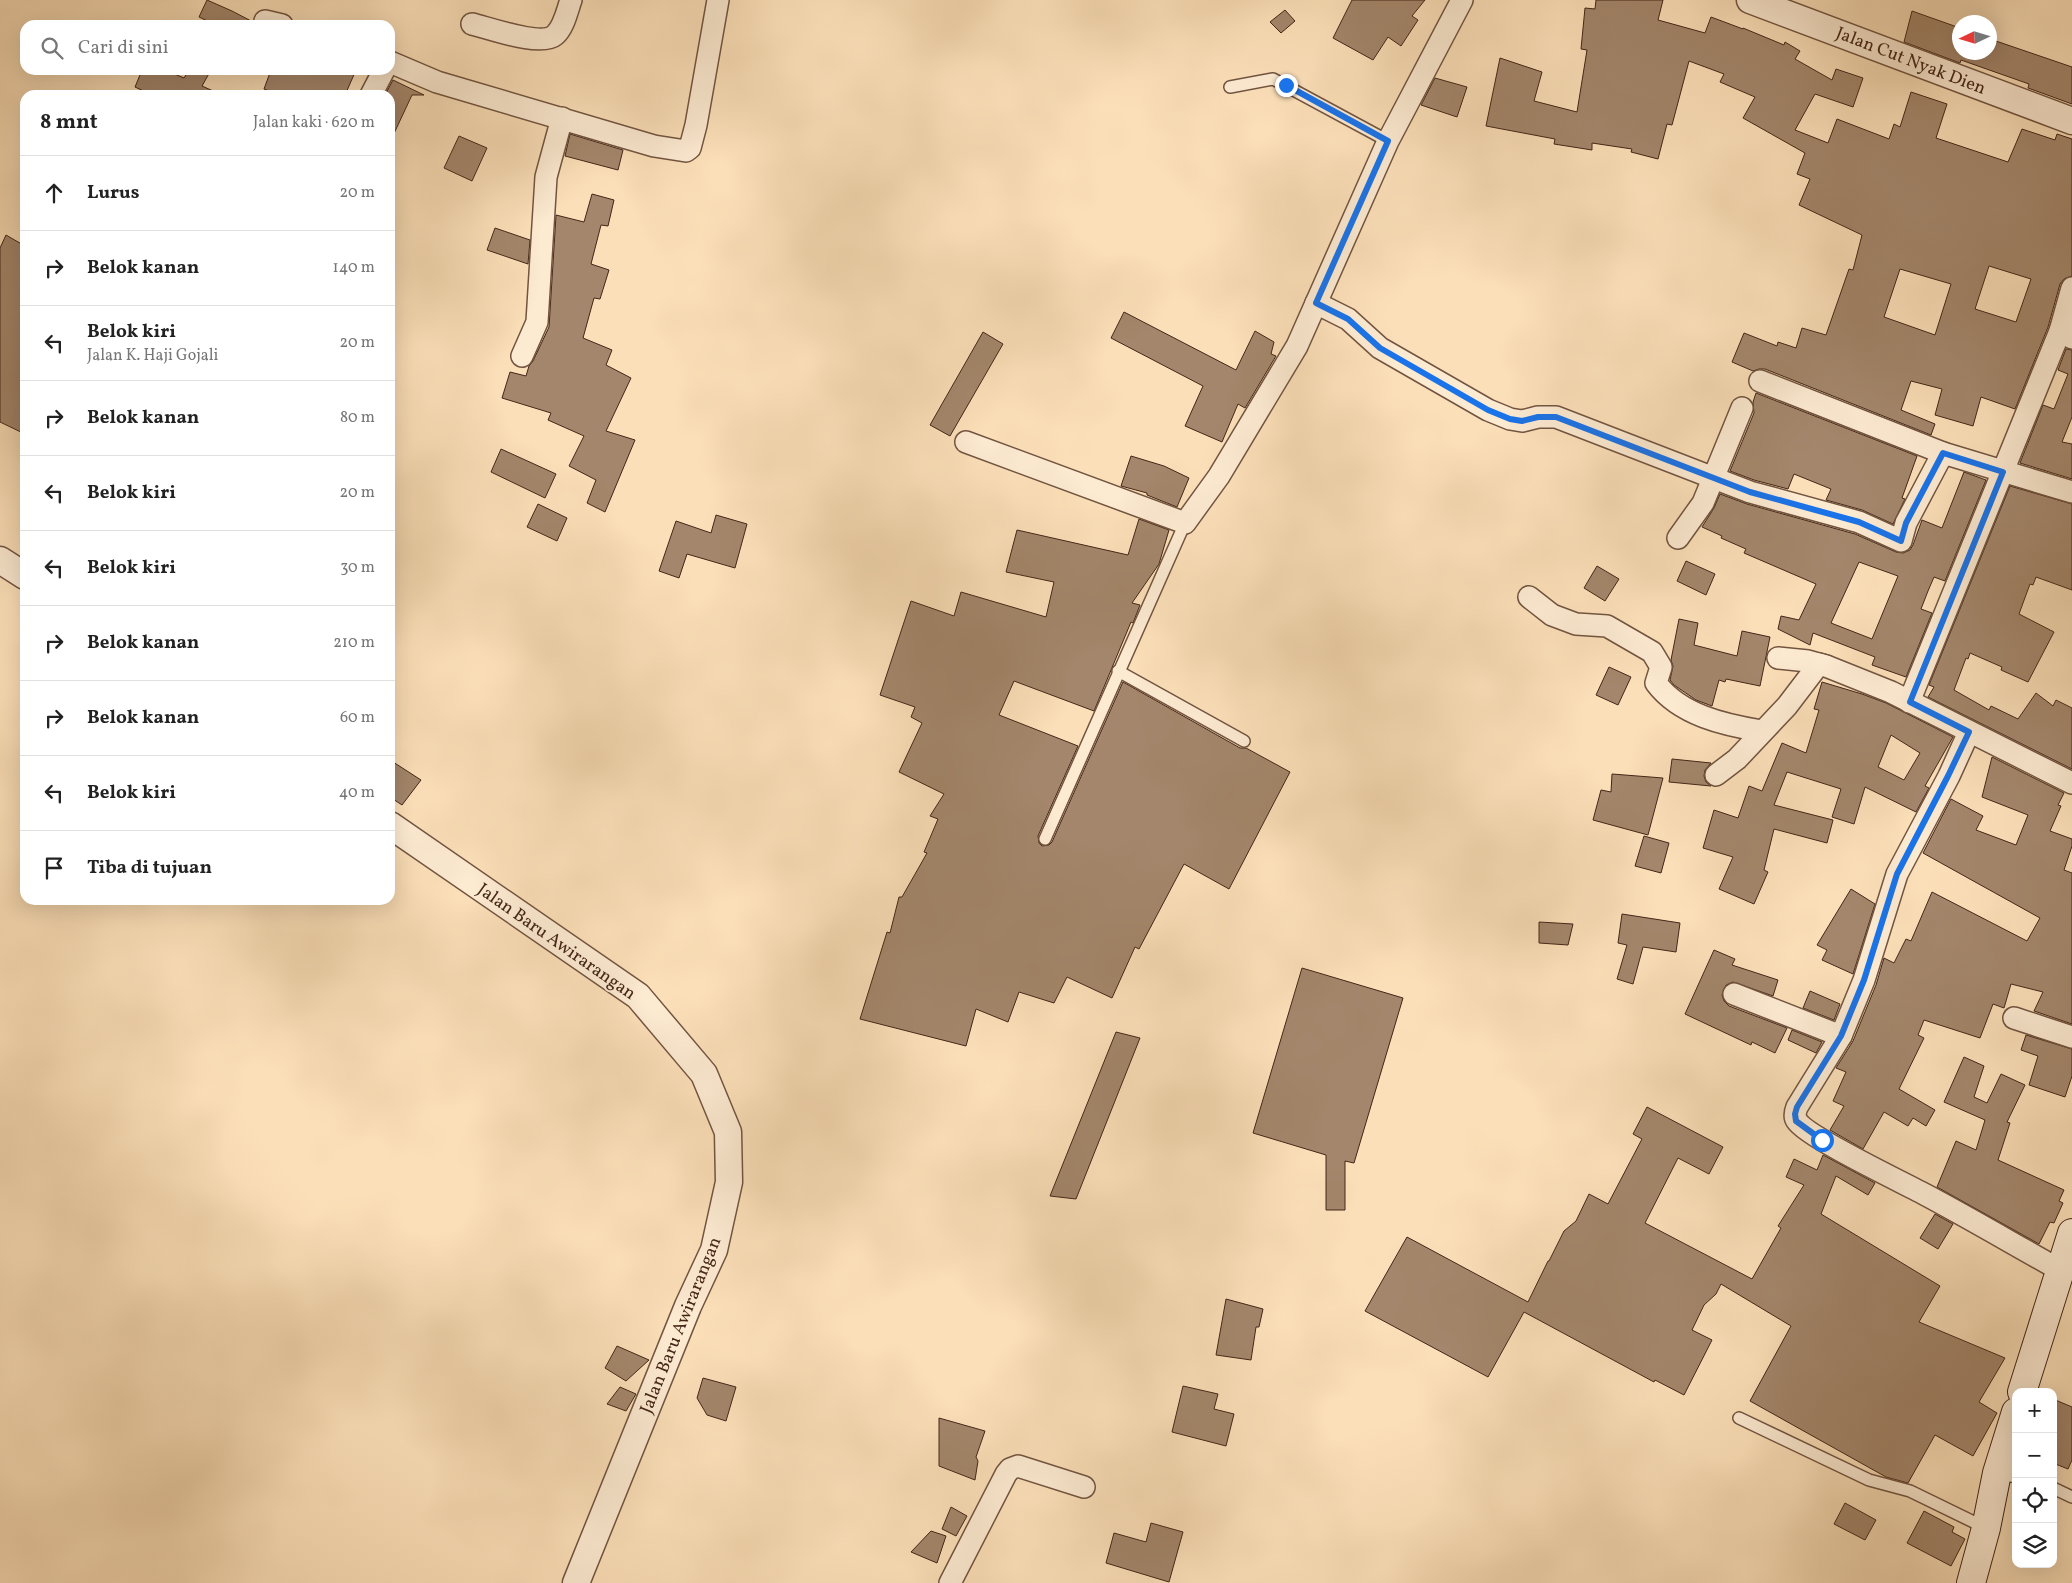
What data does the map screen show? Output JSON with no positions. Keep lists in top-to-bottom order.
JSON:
{
  "streets": {
    "street": ["Jalan Cut Nyak Dien", "Jalan Baru Awirarangan"]
  },
  "north": "left",
  "page": {
    "search": "Cari di sini",
    "heading": ["8 mnt", "Jalan kaki · 620 m"],
    "list": [
      ["Lurus", "20 m"],
      ["Belok kanan", "140 m"],
      ["Belok kiri", "Jalan K. Haji Gojali", "20 m"],
      ["Belok kanan", "80 m"],
      ["Belok kiri", "20 m"],
      ["Belok kiri", "30 m"],
      ["Belok kanan", "210 m"],
      ["Belok kanan", "60 m"],
      ["Belok kiri", "40 m"],
      "Tiba di tujuan"
    ],
    "map_buttons": ["+", "−"]
  }
}
